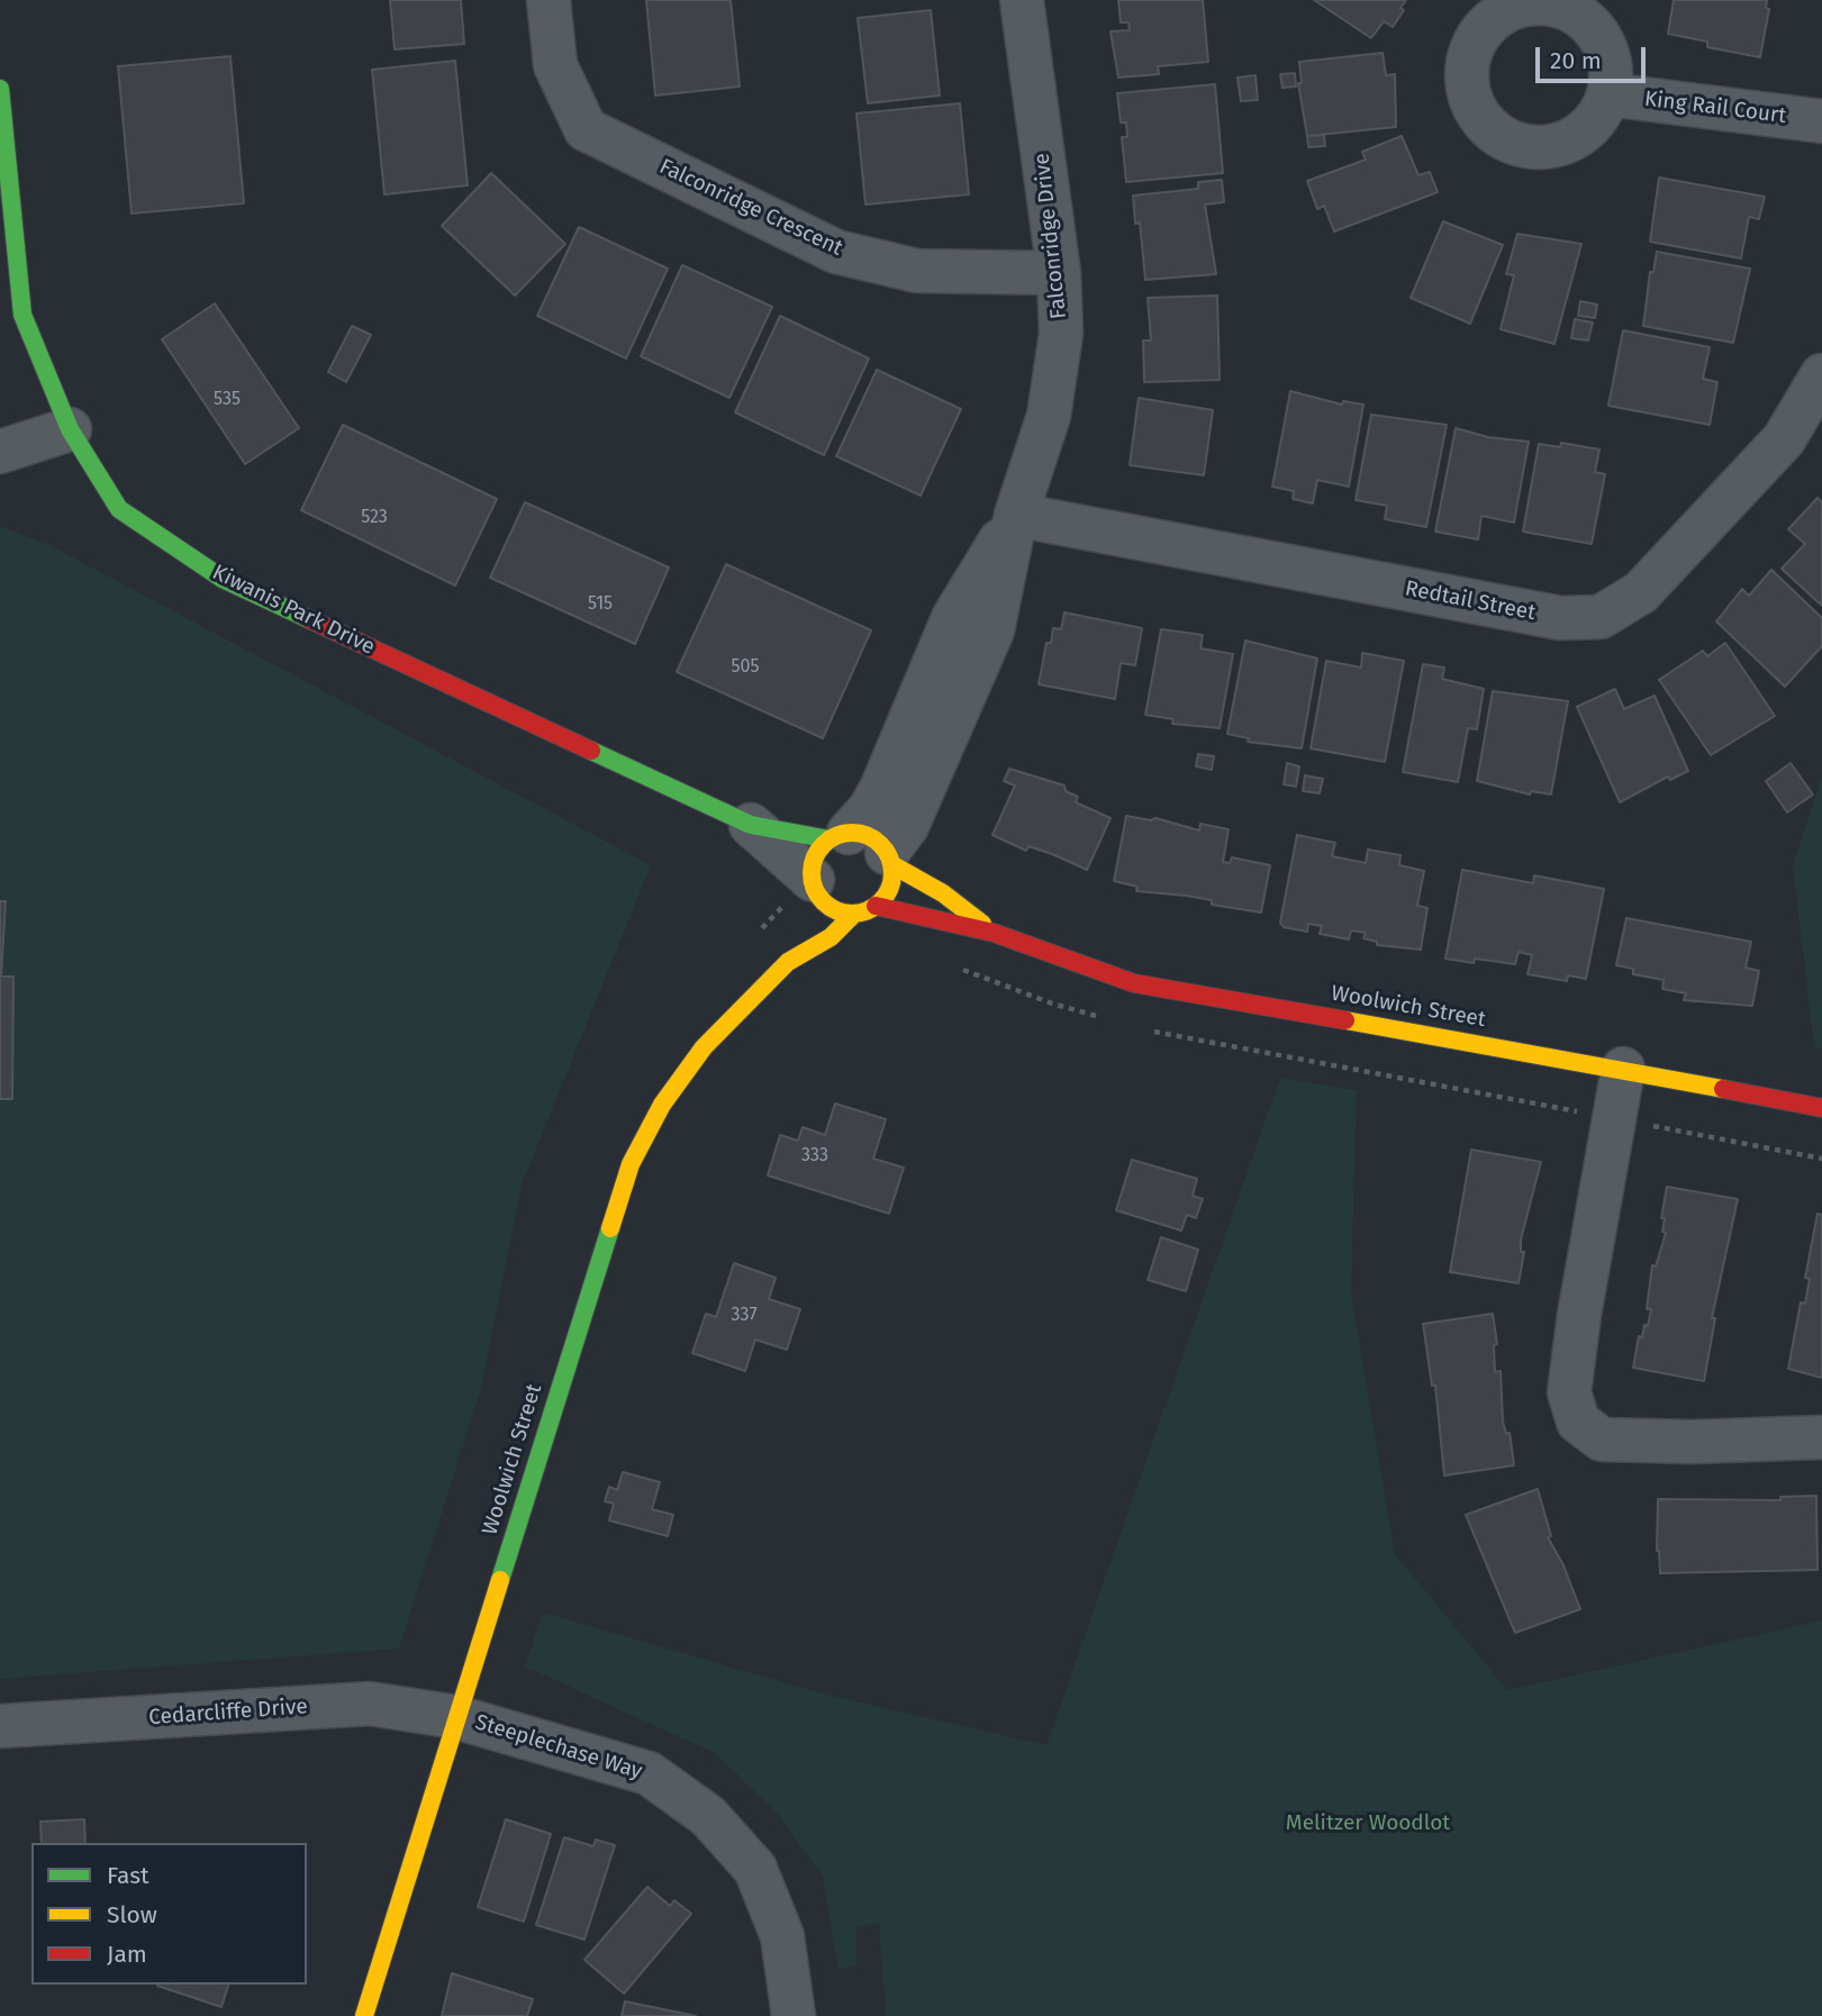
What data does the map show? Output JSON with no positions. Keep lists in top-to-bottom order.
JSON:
{
  "streets": {
    "street": [
      "King Rail Court",
      "Falconridge Crescent",
      "Falconridge Drive",
      "Redtail Street",
      "Kiwanis Park Drive",
      "Woolwich Street",
      "Cedarcliffe Drive",
      "Steeplechase Way"
    ]
  },
  "crossings": [
    ["Falconridge Crescent", "Falconridge Drive"],
    ["Falconridge Drive", "Redtail Street"],
    ["Falconridge Drive", "Kiwanis Park Drive"],
    ["Falconridge Drive", "Woolwich Street"],
    ["Kiwanis Park Drive", "Woolwich Street"],
    ["Woolwich Street", "Cedarcliffe Drive"],
    ["Woolwich Street", "Steeplechase Way"],
    ["Cedarcliffe Drive", "Steeplechase Way"]
  ],
  "parks": ["Melitzer Woodlot"],
  "house_numbers": [
    "535",
    "523",
    "515",
    "505",
    "333",
    "337"
  ],
  "legend": ["Fast", "Slow", "Jam"],
  "scale_bar": "20 m"
}
